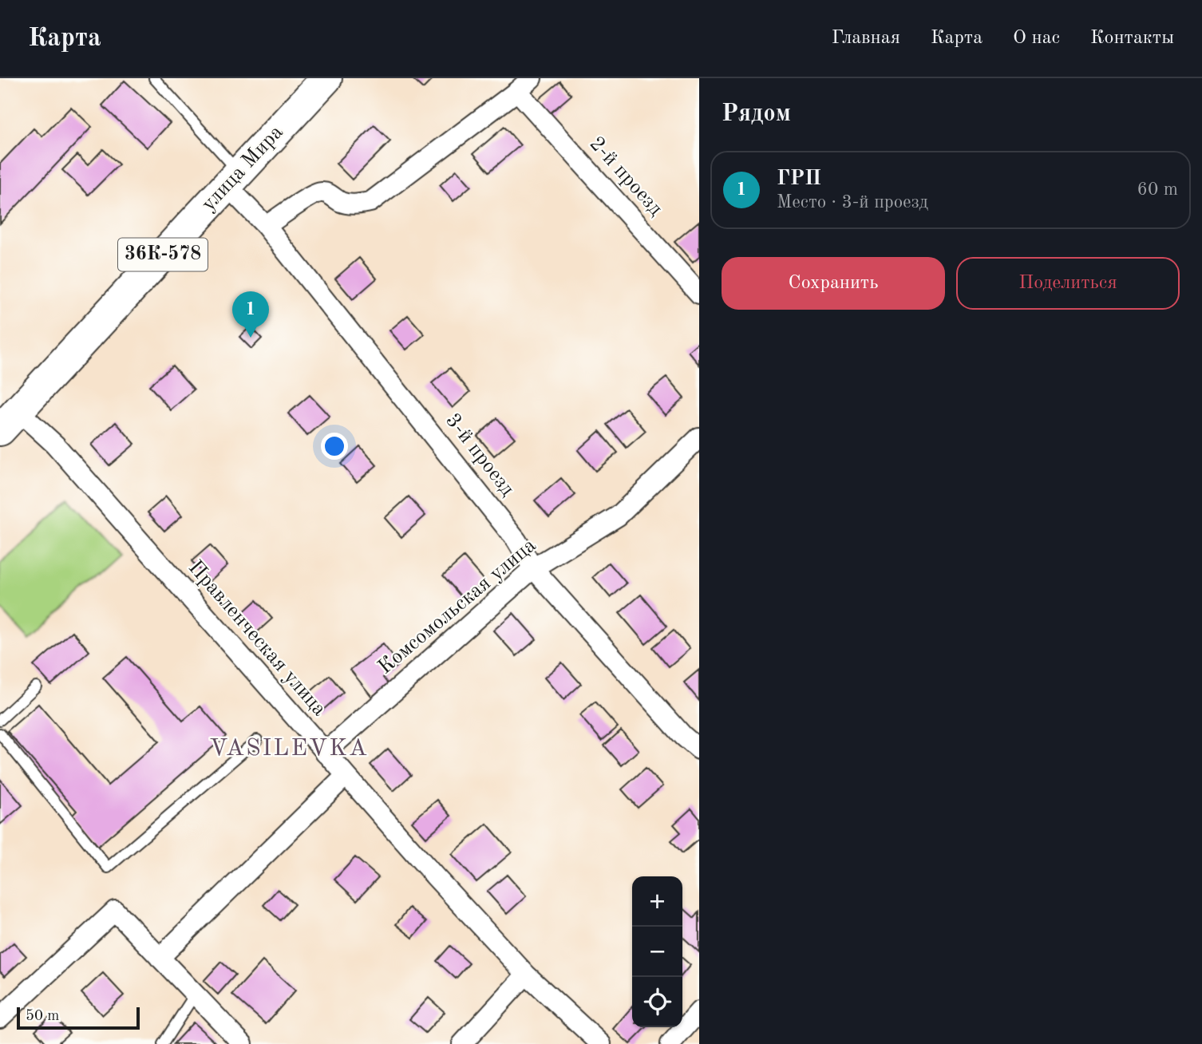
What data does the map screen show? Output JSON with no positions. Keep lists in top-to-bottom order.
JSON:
{
  "streets": {
    "main road": ["улица Мира", "36К-578"],
    "street": [
      "2-й проезд",
      "3-й проезд",
      "Комсомольская улица",
      "Правленческая улица"
    ]
  },
  "crossings": [
    ["улица Мира", "3-й проезд"],
    ["улица Мира", "Правленческая улица"],
    ["3-й проезд", "Комсомольская улица"],
    ["Комсомольская улица", "Правленческая улица"]
  ],
  "districts": ["VASILEVKA"],
  "scale_bar": "50 m",
  "page": {
    "header": "Карта",
    "nav": [
      "Главная",
      "Карта",
      "О нас",
      "Контакты"
    ],
    "heading": "Рядом",
    "list": [
      {
        "mark": "1",
        "name": "ГРП",
        "note": "Место · 3-й проезд",
        "value": "60 m"
      }
    ],
    "buttons": ["Сохранить", "Поделиться"],
    "pins": "1",
    "map_buttons": ["+", "−"],
    "scale": "50 m"
  }
}
